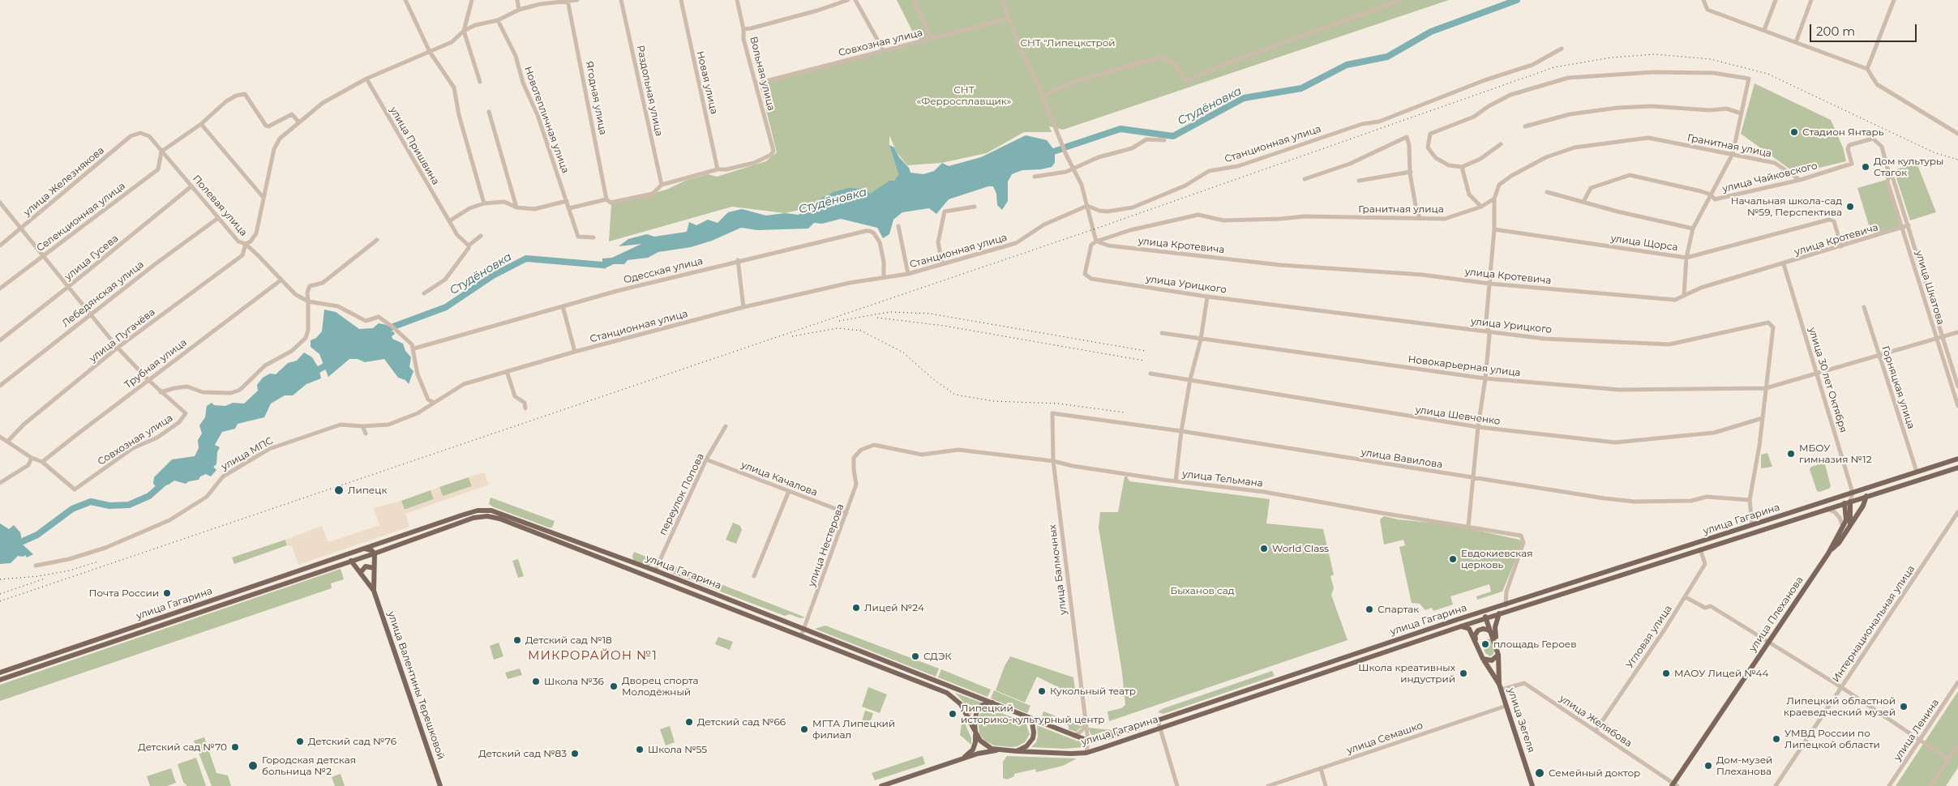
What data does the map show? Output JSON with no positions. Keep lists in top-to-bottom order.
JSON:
{
  "streets": {
    "main road": [
      "улица Гагарина",
      "улица Плеханова",
      "улица Валентины Терешковой",
      "улица Зегеля"
    ],
    "street": [
      "Совхозная улица",
      "Вольная улица",
      "Новая улица",
      "Раздольная улица",
      "Ягодная улица",
      "Новотепличная улица",
      "Станционная улица",
      "улица Пришвина",
      "Гранитная улица",
      "улица Чайковского",
      "улица Железнякова",
      "Полевая улица",
      "Селекционная улица",
      "улица Кротевича",
      "улица Щорса",
      "улица Гусева",
      "Одесская улица",
      "улица Урицкого",
      "улица Шкатова",
      "Лебедянская улица",
      "улица Пугачёва",
      "Трубная улица",
      "Новокарьерная улица",
      "улица 30 лет Октября",
      "Горняцкая улица",
      "улица Шевченко",
      "улица МПС",
      "улица Вавилова",
      "улица Качалова",
      "улица Тельмана",
      "переулок Попова",
      "улица Нестерова",
      "улица Балмочных",
      "Интернациональная улица",
      "Угловая улица",
      "улица Желябова",
      "улица Ленина",
      "улица Семашко"
    ]
  },
  "crossings": [
    ["Совхозная улица", "Вольная улица"],
    ["Совхозная улица", "улица Пугачёва"],
    ["Совхозная улица", "Трубная улица"],
    ["Вольная улица", "Новая улица"],
    ["Станционная улица", "Одесская улица"],
    ["Станционная улица", "улица МПС"],
    ["Гранитная улица", "улица Чайковского"],
    ["Гранитная улица", "улица Кротевича"],
    ["Гранитная улица", "улица Урицкого"],
    ["улица Чайковского", "улица Шкатова"],
    ["улица Железнякова", "Полевая улица"],
    ["Полевая улица", "Селекционная улица"],
    ["Полевая улица", "улица Гусева"],
    ["Полевая улица", "Лебедянская улица"],
    ["Полевая улица", "улица Пугачёва"],
    ["Полевая улица", "Трубная улица"],
    ["улица Кротевича", "улица Щорса"],
    ["улица Кротевича", "улица Урицкого"],
    ["улица Кротевича", "улица Шкатова"],
    ["улица Кротевича", "улица 30 лет Октября"],
    ["улица Урицкого", "Новокарьерная улица"],
    ["улица Урицкого", "улица Шевченко"],
    ["улица Урицкого", "улица Вавилова"],
    ["улица Урицкого", "улица Гагарина"],
    ["улица Шкатова", "Новокарьерная улица"],
    ["Новокарьерная улица", "улица 30 лет Октября"],
    ["Новокарьерная улица", "Горняцкая улица"],
    ["улица 30 лет Октября", "улица Гагарина"],
    ["Горняцкая улица", "улица Гагарина"],
    ["улица Вавилова", "улица Балмочных"],
    ["улица Качалова", "переулок Попова"],
    ["улица Качалова", "улица Нестерова"],
    ["улица Тельмана", "улица Гагарина"],
    ["улица Тельмана", "улица Нестерова"],
    ["улица Тельмана", "улица Балмочных"],
    ["переулок Попова", "улица Гагарина"],
    ["улица Гагарина", "улица Нестерова"],
    ["улица Гагарина", "улица Балмочных"],
    ["улица Гагарина", "улица Плеханова"],
    ["улица Гагарина", "Угловая улица"],
    ["улица Плеханова", "улица Желябова"],
    ["Угловая улица", "улица Желябова"],
    ["улица Зегеля", "улица Желябова"],
    ["улица Зегеля", "улица Семашко"]
  ],
  "districts": ["МИКРОРАЙОН №1"],
  "water": ["Студёновка"],
  "parks": ["СНТ \"Липецкстрой", "СНТ «Ферросплавщик»", "Быханов сад"],
  "places": [
    "Стадион Янтарь",
    "Дом культуры Стагок",
    "Начальная школа-сад №59, Перспектива",
    "МБОУ гимназия №12",
    "Липецк",
    "World Class",
    "Евдокиевская церковь",
    "Почта России",
    "Лицей №24",
    "Спартак",
    "Детский сад №18",
    "площадь Героев",
    "СДЭК",
    "Школа креативных индустрий",
    "МАОУ Лицей №44",
    "Школа №36",
    "Дворец спорта Молодёжный",
    "Кукольный театр",
    "Липецкий областной краеведческий музей",
    "Липецкий историко-культурный центр",
    "Детский сад №66",
    "МГТА Липецкий филиал",
    "УМВД России по Липецкой области",
    "Детский сад №76",
    "Детский сад №70",
    "Школа №55",
    "Детский сад №83",
    "Городская детская больница №2",
    "Дом-музей Плеханова",
    "Семейный доктор"
  ],
  "scale_bar": "200 m"
}
